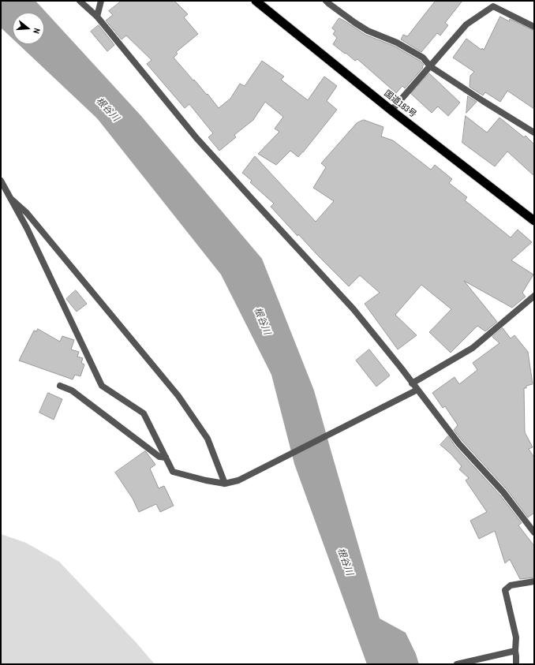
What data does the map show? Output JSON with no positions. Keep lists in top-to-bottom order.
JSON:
{
  "streets": {
    "highway": ["国道183号"]
  },
  "water": ["根谷川"],
  "north": "right"
}
